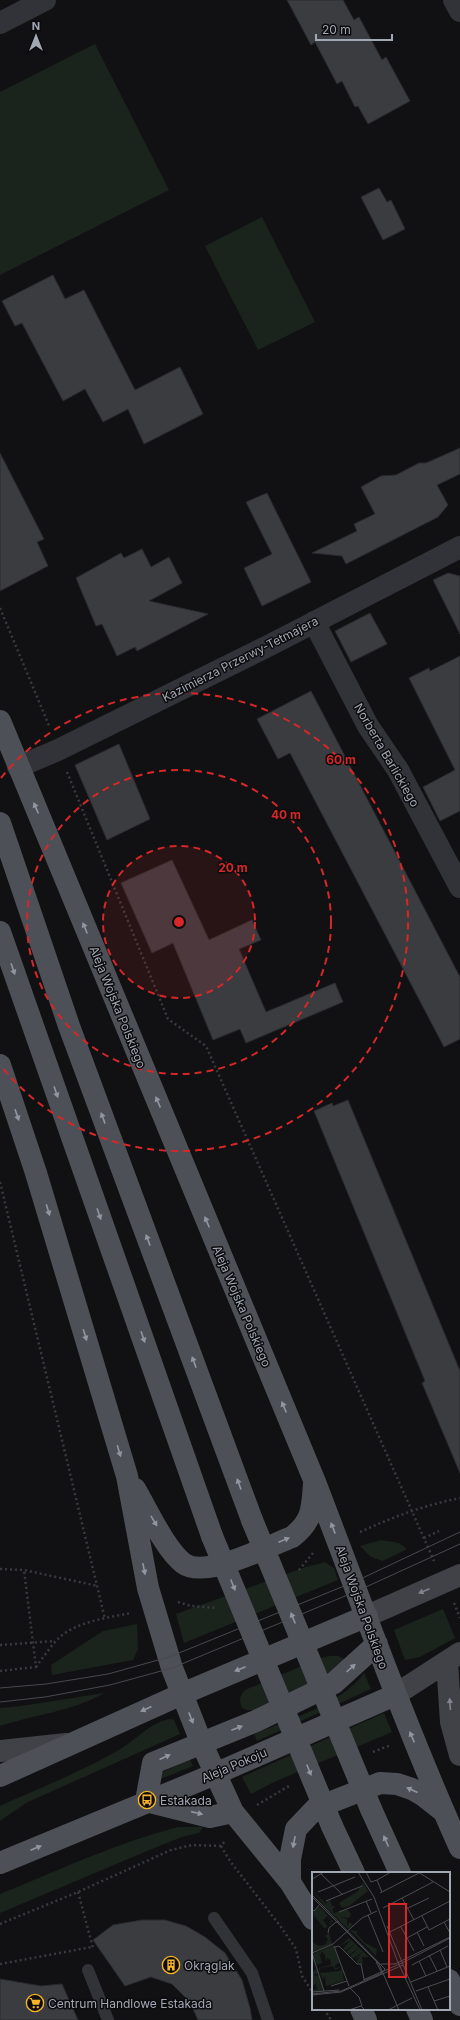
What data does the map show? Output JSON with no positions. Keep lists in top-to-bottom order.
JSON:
{
  "streets": {
    "main road": ["Aleja Wojska Polskiego", "Aleja Pokoju"],
    "street": ["Kazimierza Przerwy-Tetmajera", "Norberta Barlickiego"]
  },
  "crossings": [
    ["Kazimierza Przerwy-Tetmajera", "Norberta Barlickiego"],
    ["Kazimierza Przerwy-Tetmajera", "Aleja Wojska Polskiego"],
    ["Aleja Wojska Polskiego", "Aleja Pokoju"]
  ],
  "places": {
    "bus stop": ["Estakada"],
    "building": ["Okrąglak"],
    "supermarket": ["Centrum Handlowe Estakada"]
  },
  "scale_bar": "20 m",
  "north": "top",
  "rings": ["60 m", "40 m", "20 m"]
}
